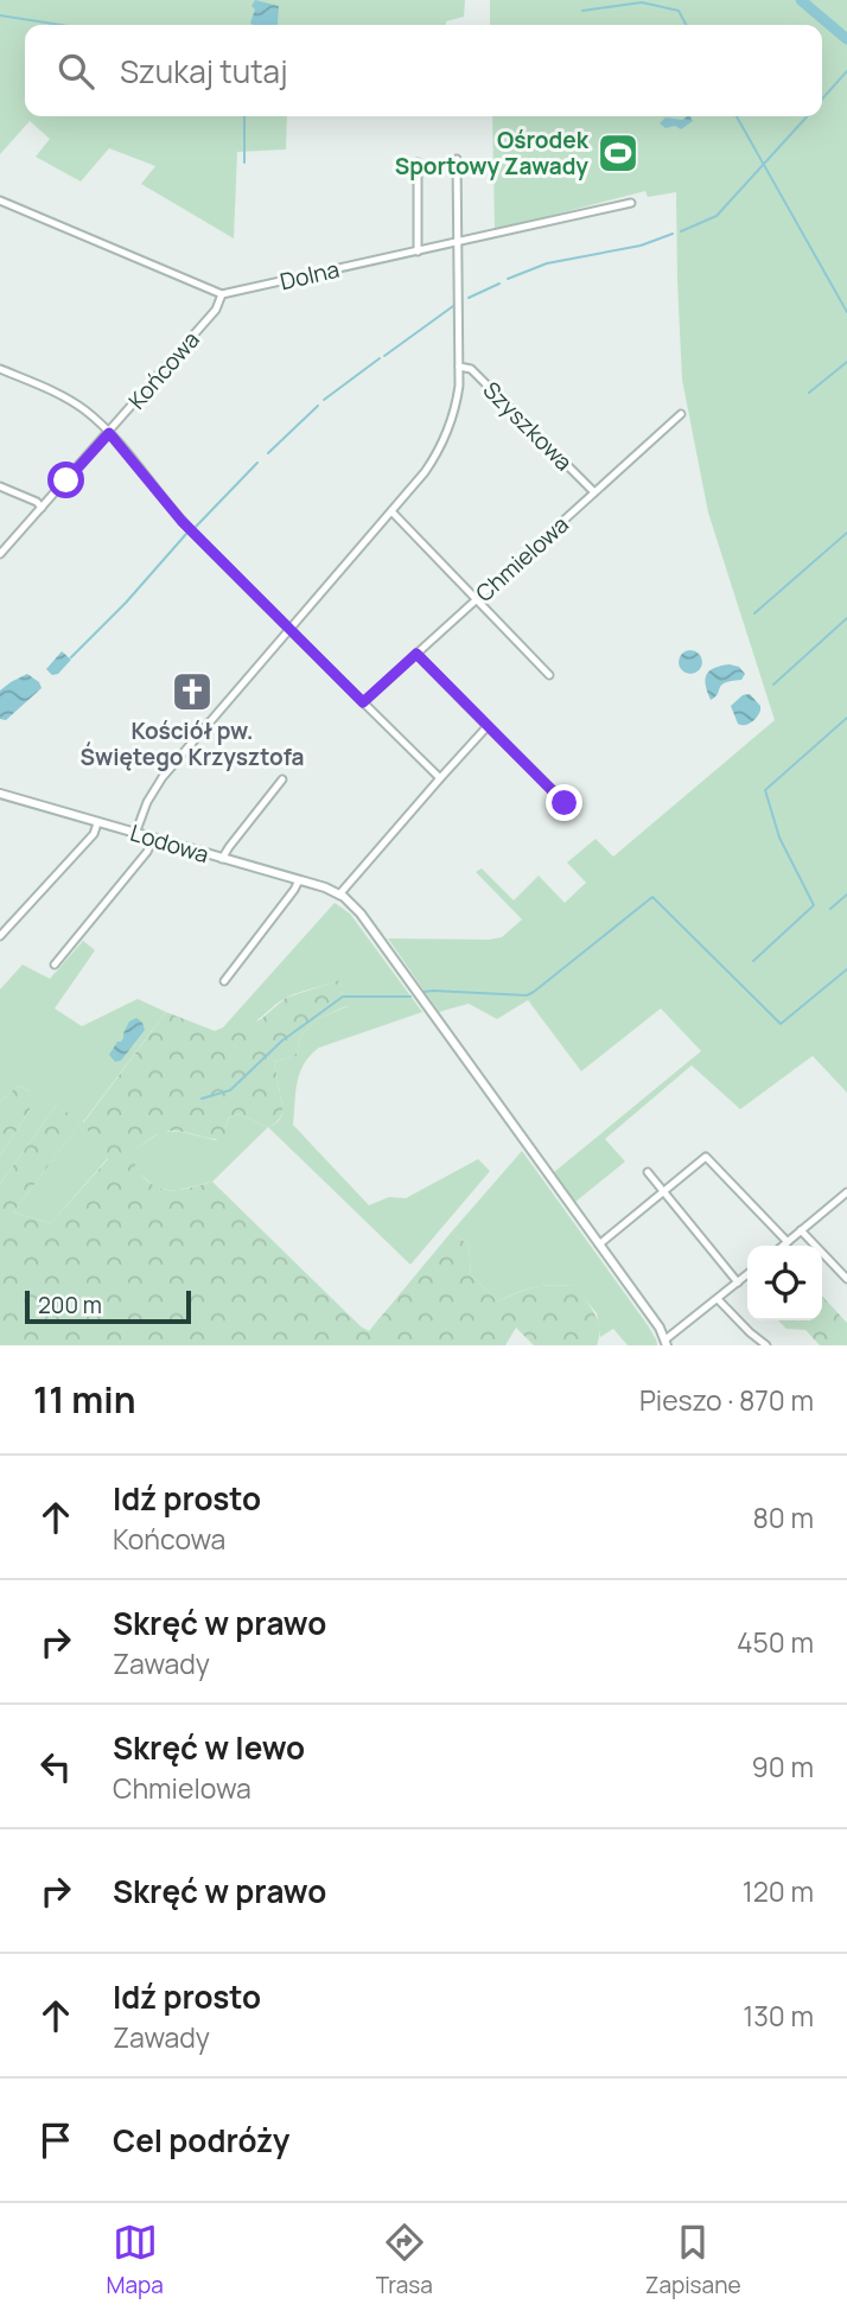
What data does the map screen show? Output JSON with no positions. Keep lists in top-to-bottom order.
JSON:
{
  "streets": {
    "street": [
      "Dolna",
      "Końcowa",
      "Szyszkowa",
      "Chmielowa",
      "Lodowa"
    ]
  },
  "crossings": [
    ["Dolna", "Końcowa"],
    ["Szyszkowa", "Chmielowa"]
  ],
  "places": {
    "sports": ["Ośrodek Sportowy Zawady"],
    "church": ["Kościół pw. Świętego Krzysztofa"]
  },
  "scale_bar": "200 m",
  "page": {
    "search": "Szukaj tutaj",
    "scale": "200 m",
    "heading": ["11 min", "Pieszo · 870 m"],
    "list": [
      ["Idź prosto", "Końcowa", "80 m"],
      ["Skręć w prawo", "Zawady", "450 m"],
      ["Skręć w lewo", "Chmielowa", "90 m"],
      ["Skręć w prawo", "120 m"],
      ["Idź prosto", "Zawady", "130 m"],
      "Cel podróży"
    ],
    "nav": ["Mapa", "Trasa", "Zapisane"]
  }
}
